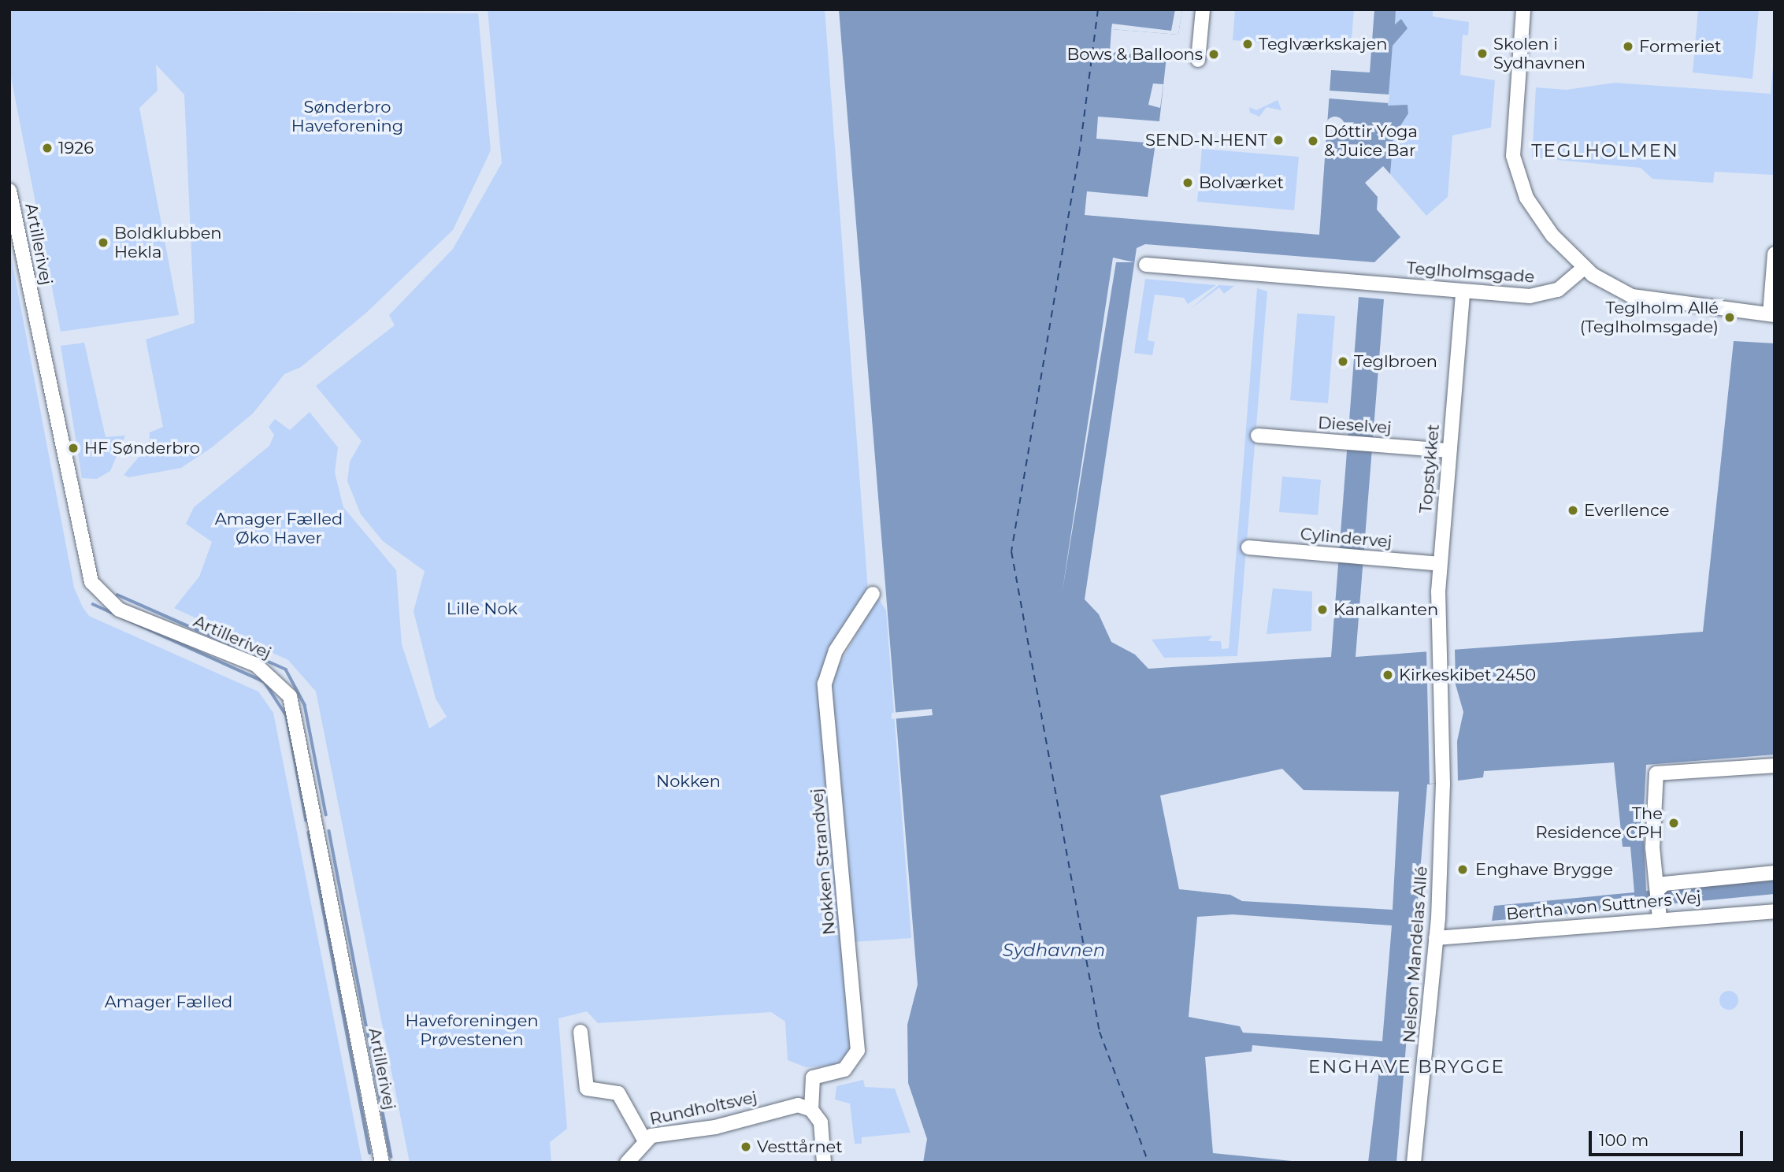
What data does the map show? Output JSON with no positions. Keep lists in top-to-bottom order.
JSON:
{
  "streets": {
    "street": [
      "Artillerivej",
      "Teglholmsgade",
      "Dieselvej",
      "Topstykket",
      "Cylindervej",
      "Nokken Strandvej",
      "Bertha von Suttners Vej",
      "Nelson Mandelas Allé",
      "Rundholtsvej"
    ]
  },
  "crossings": [
    ["Teglholmsgade", "Topstykket"],
    ["Dieselvej", "Topstykket"],
    ["Topstykket", "Cylindervej"],
    ["Topstykket", "Nelson Mandelas Allé"],
    ["Nokken Strandvej", "Rundholtsvej"],
    ["Bertha von Suttners Vej", "Nelson Mandelas Allé"]
  ],
  "districts": ["TEGLHOLMEN", "ENGHAVE BRYGGE"],
  "water": ["Sydhavnen"],
  "parks": [
    "Sønderbro Haveforening",
    "Amager Fælled Øko Haver",
    "Lille Nok",
    "Nokken",
    "Amager Fælled",
    "Haveforeningen Prøvestenen"
  ],
  "places": [
    "Teglværkskajen",
    "Formeriet",
    "Skolen i Sydhavnen",
    "Bows & Balloons",
    "SEND-N-HENT",
    "Dóttir Yoga & Juice Bar",
    "1926",
    "Bolværket",
    "Boldklubben Hekla",
    "Teglholm Allé (Teglholmsgade)",
    "Teglbroen",
    "HF Sønderbro",
    "Everllence",
    "Kanalkanten",
    "Kirkeskibet 2450",
    "The Residence CPH",
    "Enghave Brygge",
    "Vesttårnet"
  ],
  "scale_bar": "100 m"
}
